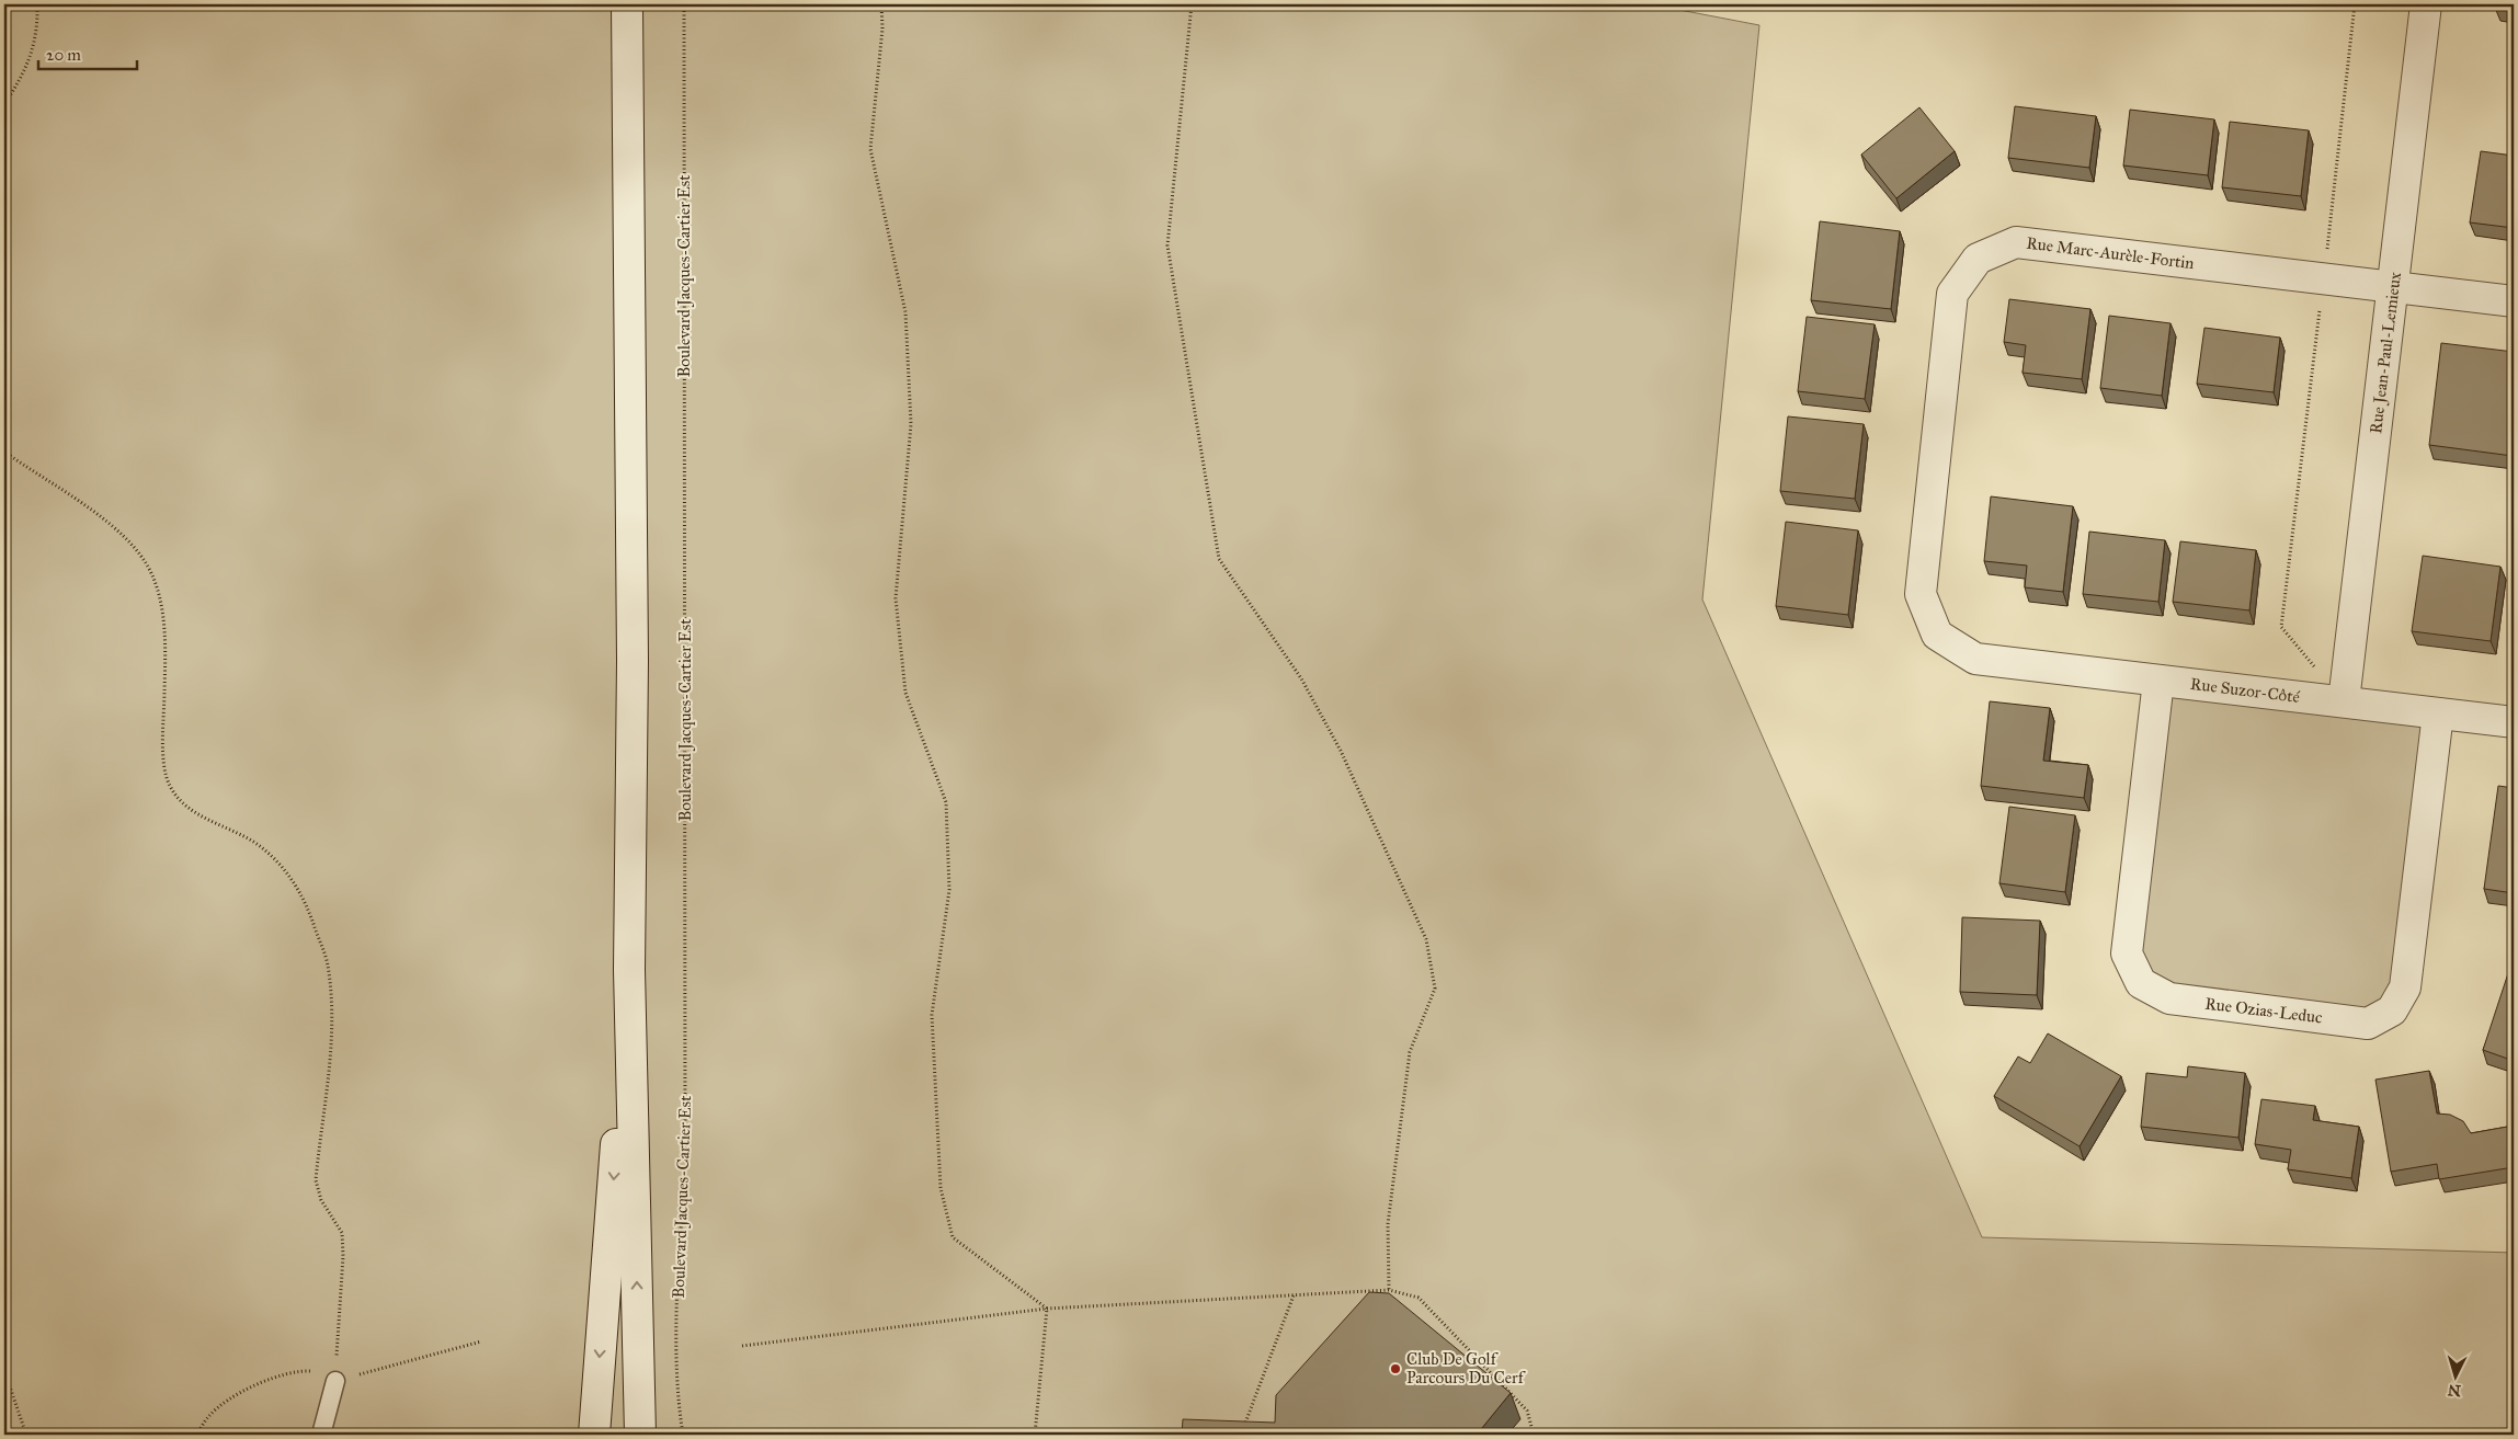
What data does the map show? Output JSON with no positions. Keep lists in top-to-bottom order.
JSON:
{
  "streets": {
    "street": [
      "Rue Marc-Aurèle-Fortin",
      "Rue Jean-Paul-Lemieux",
      "Rue Suzor-Côté",
      "Rue Ozias-Leduc"
    ],
    "path": ["Boulevard Jacques-Cartier Est"]
  },
  "crossings": [
    ["Rue Marc-Aurèle-Fortin", "Rue Jean-Paul-Lemieux"],
    ["Rue Marc-Aurèle-Fortin", "Rue Suzor-Côté"],
    ["Rue Jean-Paul-Lemieux", "Rue Suzor-Côté"],
    ["Rue Suzor-Côté", "Rue Ozias-Leduc"]
  ],
  "places": ["Club De Golf Parcours Du Cerf"],
  "scale_bar": "20 m",
  "north": "bottom"
}
